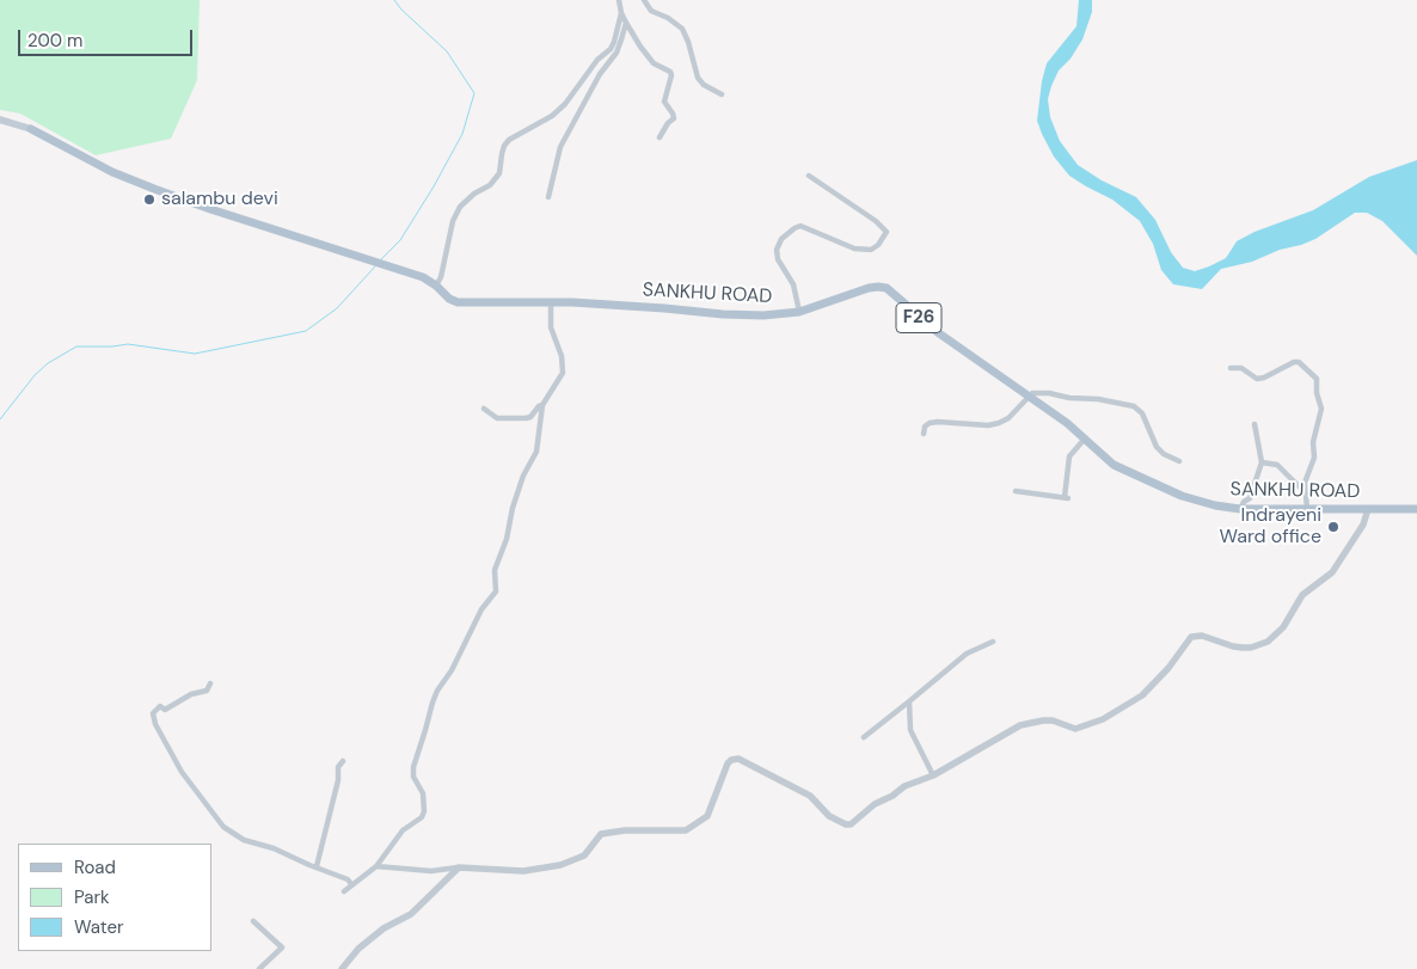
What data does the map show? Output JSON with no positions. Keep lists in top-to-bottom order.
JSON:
{
  "streets": {
    "main road": ["SANKHU ROAD", "F26"]
  },
  "crossings": [
    ["SANKHU ROAD", "F26"]
  ],
  "places": ["salambu devi", "Indrayeni Ward office"],
  "legend": ["Road", "Park", "Water"],
  "scale_bar": "200 m"
}
